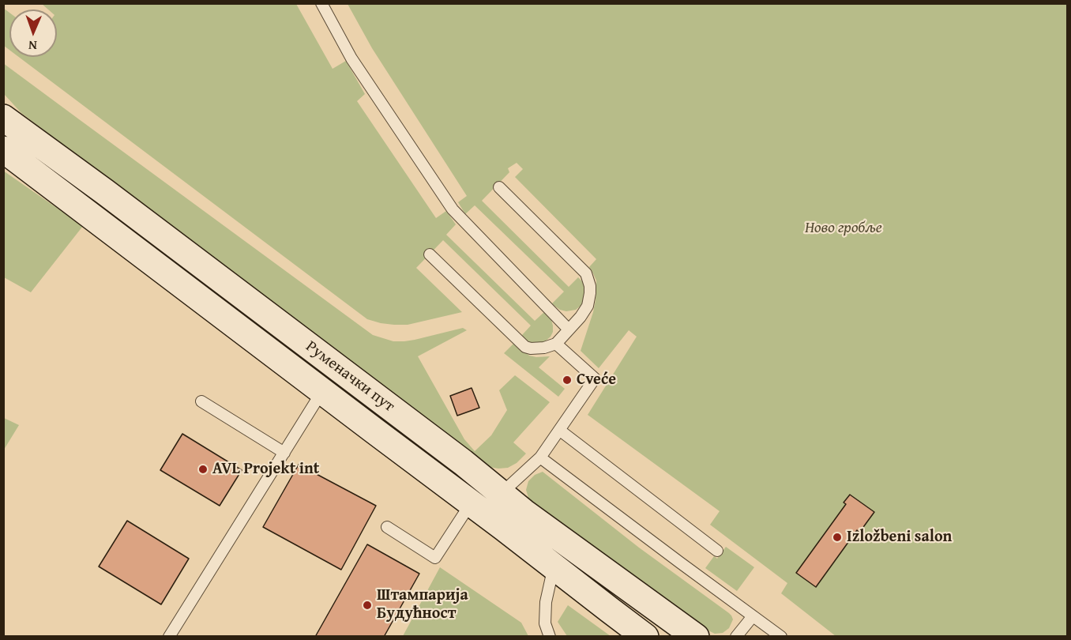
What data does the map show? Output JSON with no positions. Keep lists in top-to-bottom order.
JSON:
{
  "streets": {
    "main road": ["Руменачки пут"]
  },
  "parks": ["Ново гробље"],
  "places": [
    "Cveće",
    "AVL Projekt int",
    "Izložbeni salon",
    "Штампарија Будућност"
  ],
  "north": "bottom"
}
